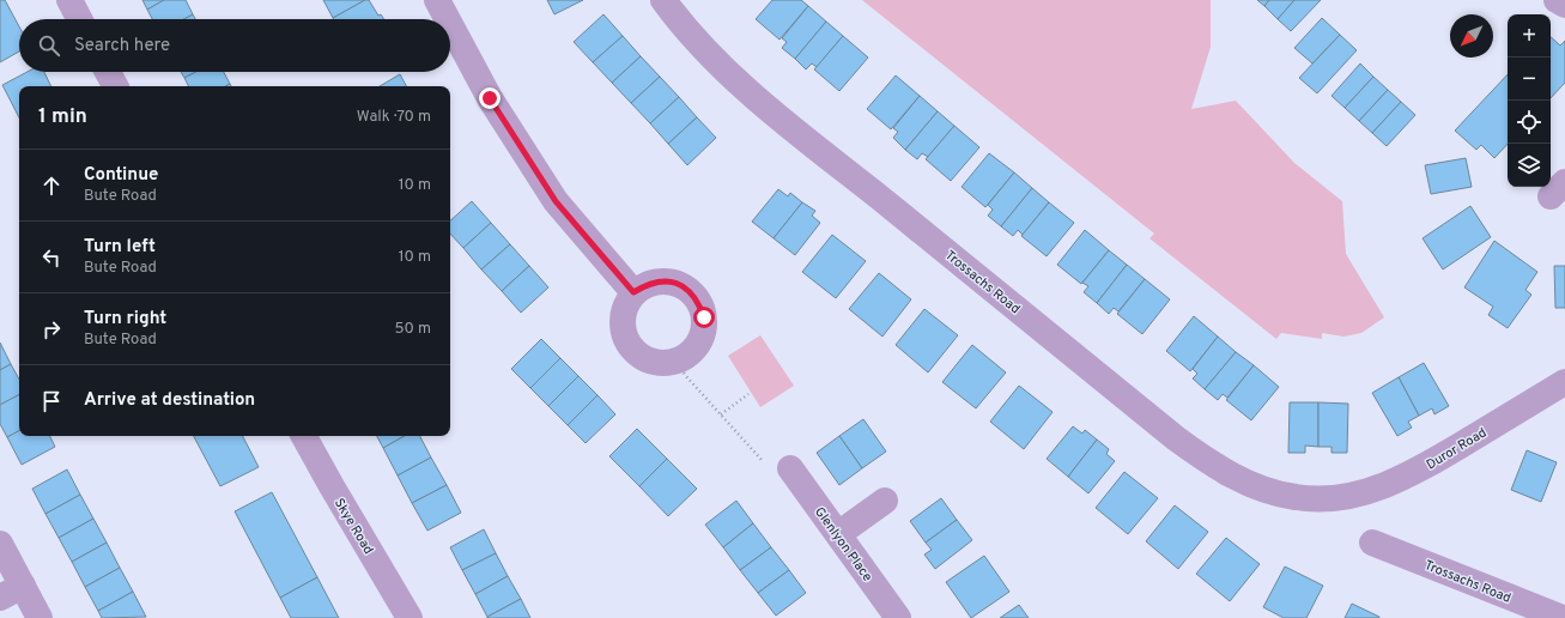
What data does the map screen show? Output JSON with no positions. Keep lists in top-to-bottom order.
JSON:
{
  "streets": {
    "street": [
      "Trossachs Road",
      "Duror Road",
      "Skye Road",
      "Glenlyon Place"
    ]
  },
  "crossings": [
    ["Trossachs Road", "Duror Road"]
  ],
  "north": "bottom left",
  "page": {
    "map_buttons": ["+", "−"],
    "search": "Search here",
    "heading": ["1 min", "Walk · 70 m"],
    "list": [
      ["Continue", "Bute Road", "10 m"],
      ["Turn left", "Bute Road", "10 m"],
      ["Turn right", "Bute Road", "50 m"],
      "Arrive at destination"
    ]
  }
}
